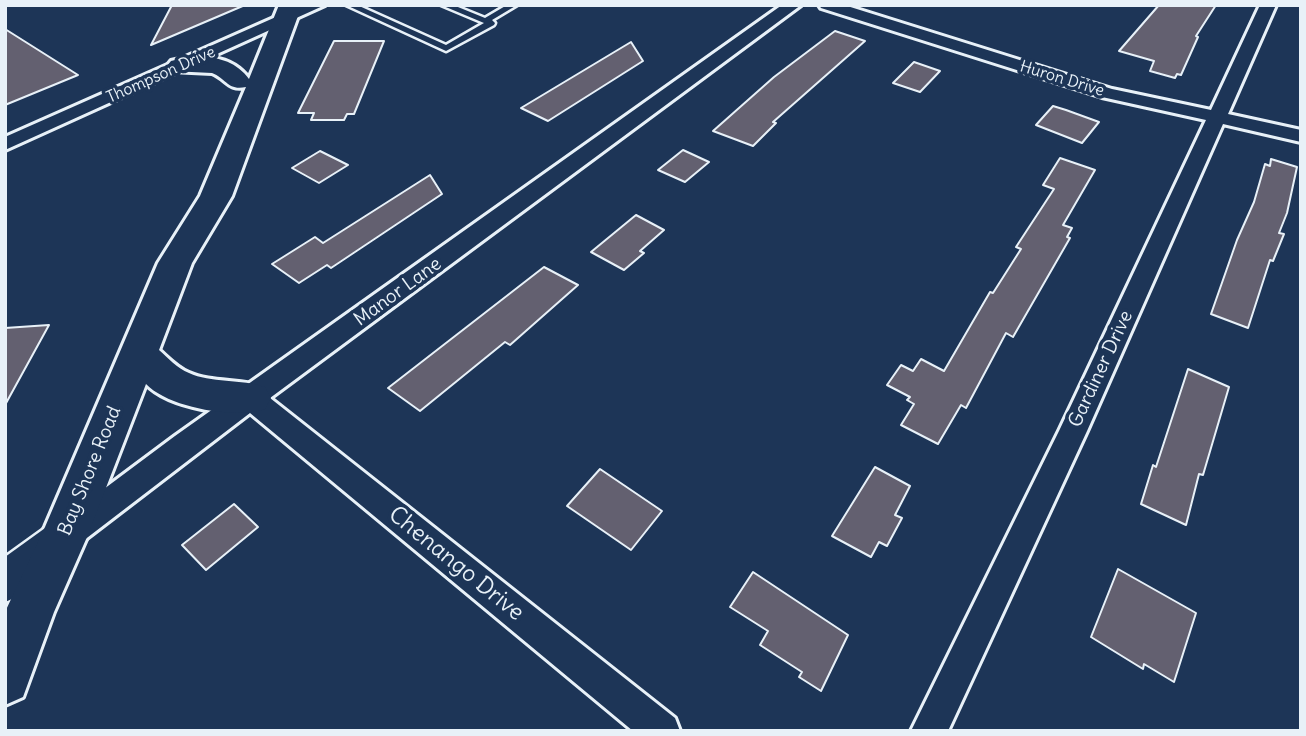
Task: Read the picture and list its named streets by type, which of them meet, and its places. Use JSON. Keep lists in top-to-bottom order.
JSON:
{
  "streets": {
    "main road": ["Bay Shore Road"],
    "street": [
      "Thompson Drive",
      "Huron Drive",
      "Manor Lane",
      "Gardiner Drive",
      "Chenango Drive"
    ]
  },
  "crossings": [
    ["Thompson Drive", "Bay Shore Road"],
    ["Huron Drive", "Gardiner Drive"],
    ["Manor Lane", "Bay Shore Road"],
    ["Manor Lane", "Chenango Drive"]
  ]
}
